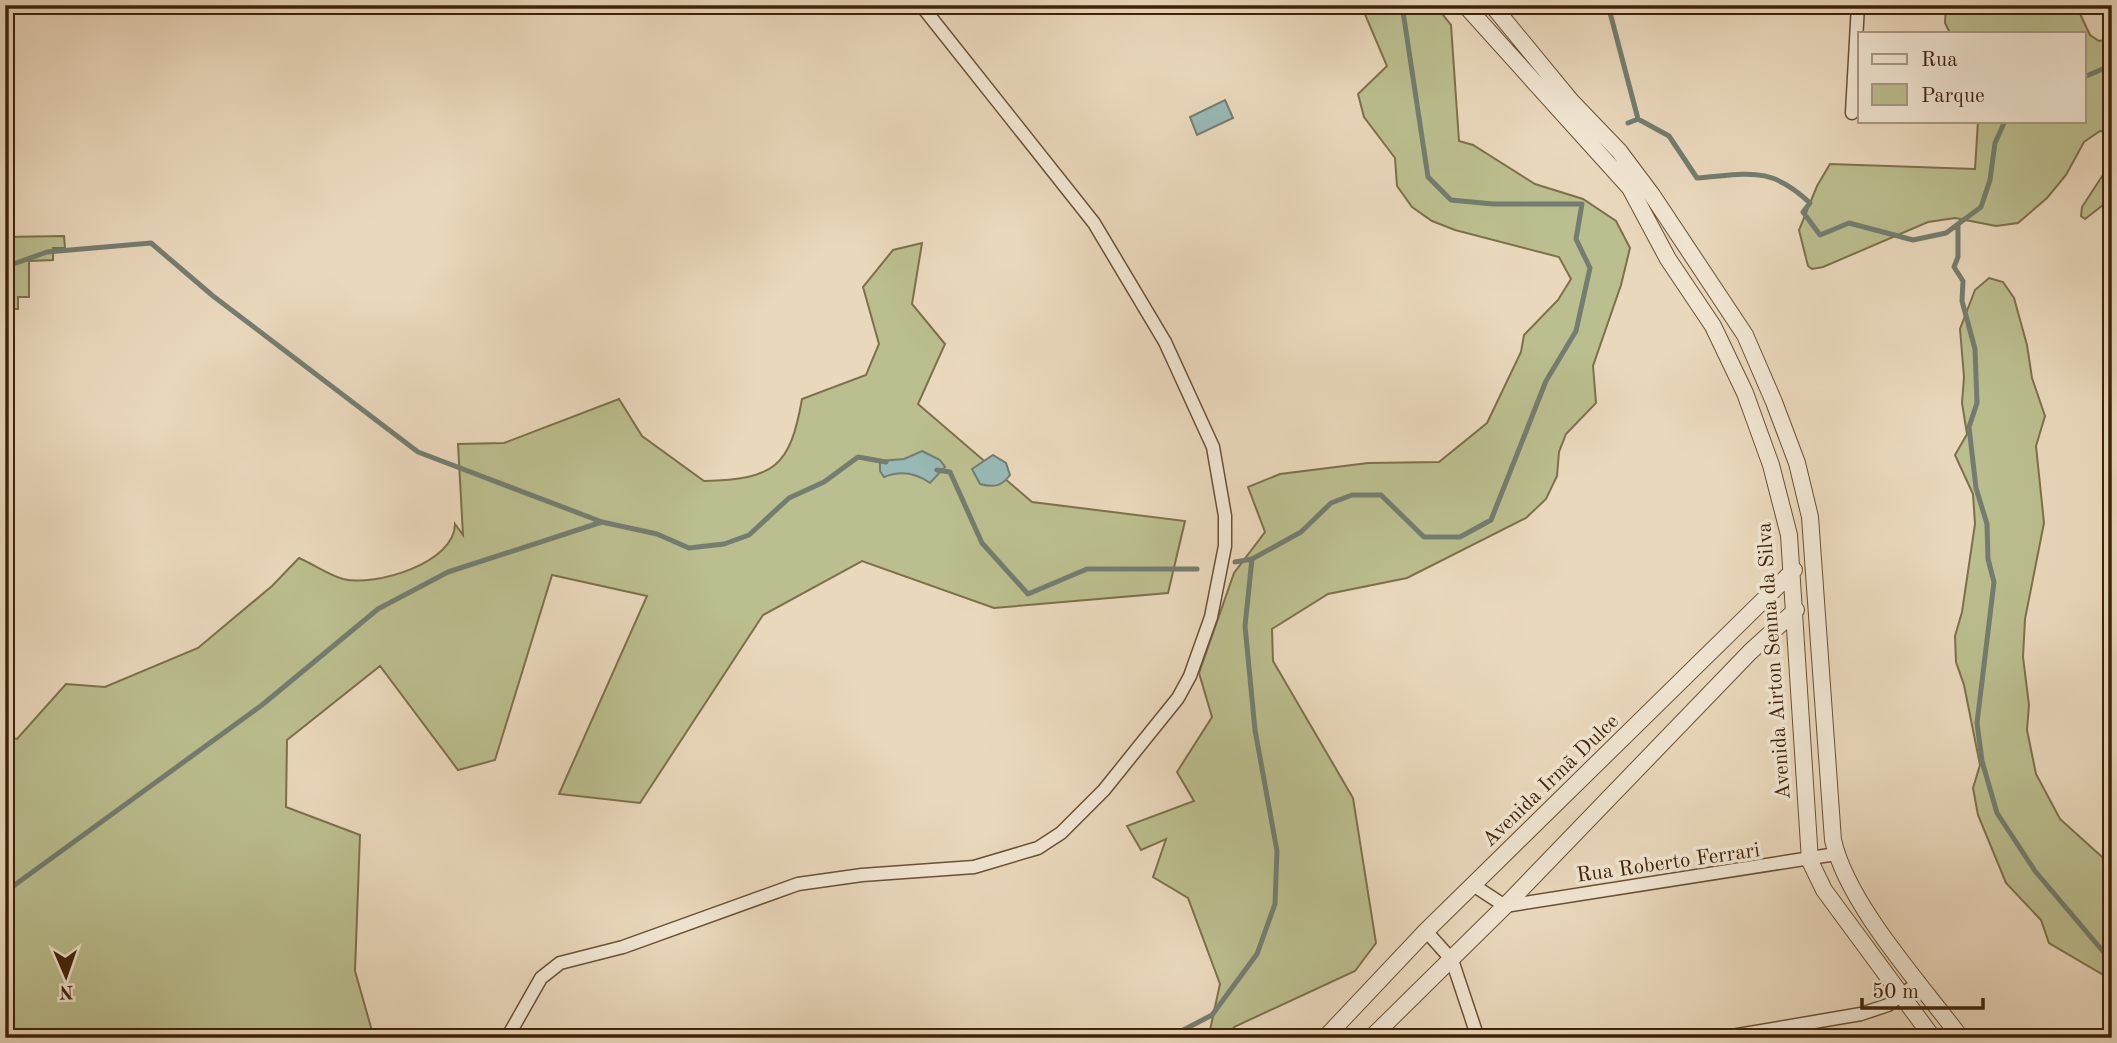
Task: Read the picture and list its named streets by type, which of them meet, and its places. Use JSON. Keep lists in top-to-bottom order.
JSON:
{
  "streets": {
    "street": ["Avenida Airton Senna da Silva", "Avenida Irmã Dulce", "Rua Roberto Ferrari"]
  },
  "crossings": [
    ["Avenida Airton Senna da Silva", "Avenida Irmã Dulce"],
    ["Avenida Airton Senna da Silva", "Rua Roberto Ferrari"]
  ],
  "legend": ["Rua", "Parque"],
  "scale_bar": "50 m",
  "north": "bottom"
}
